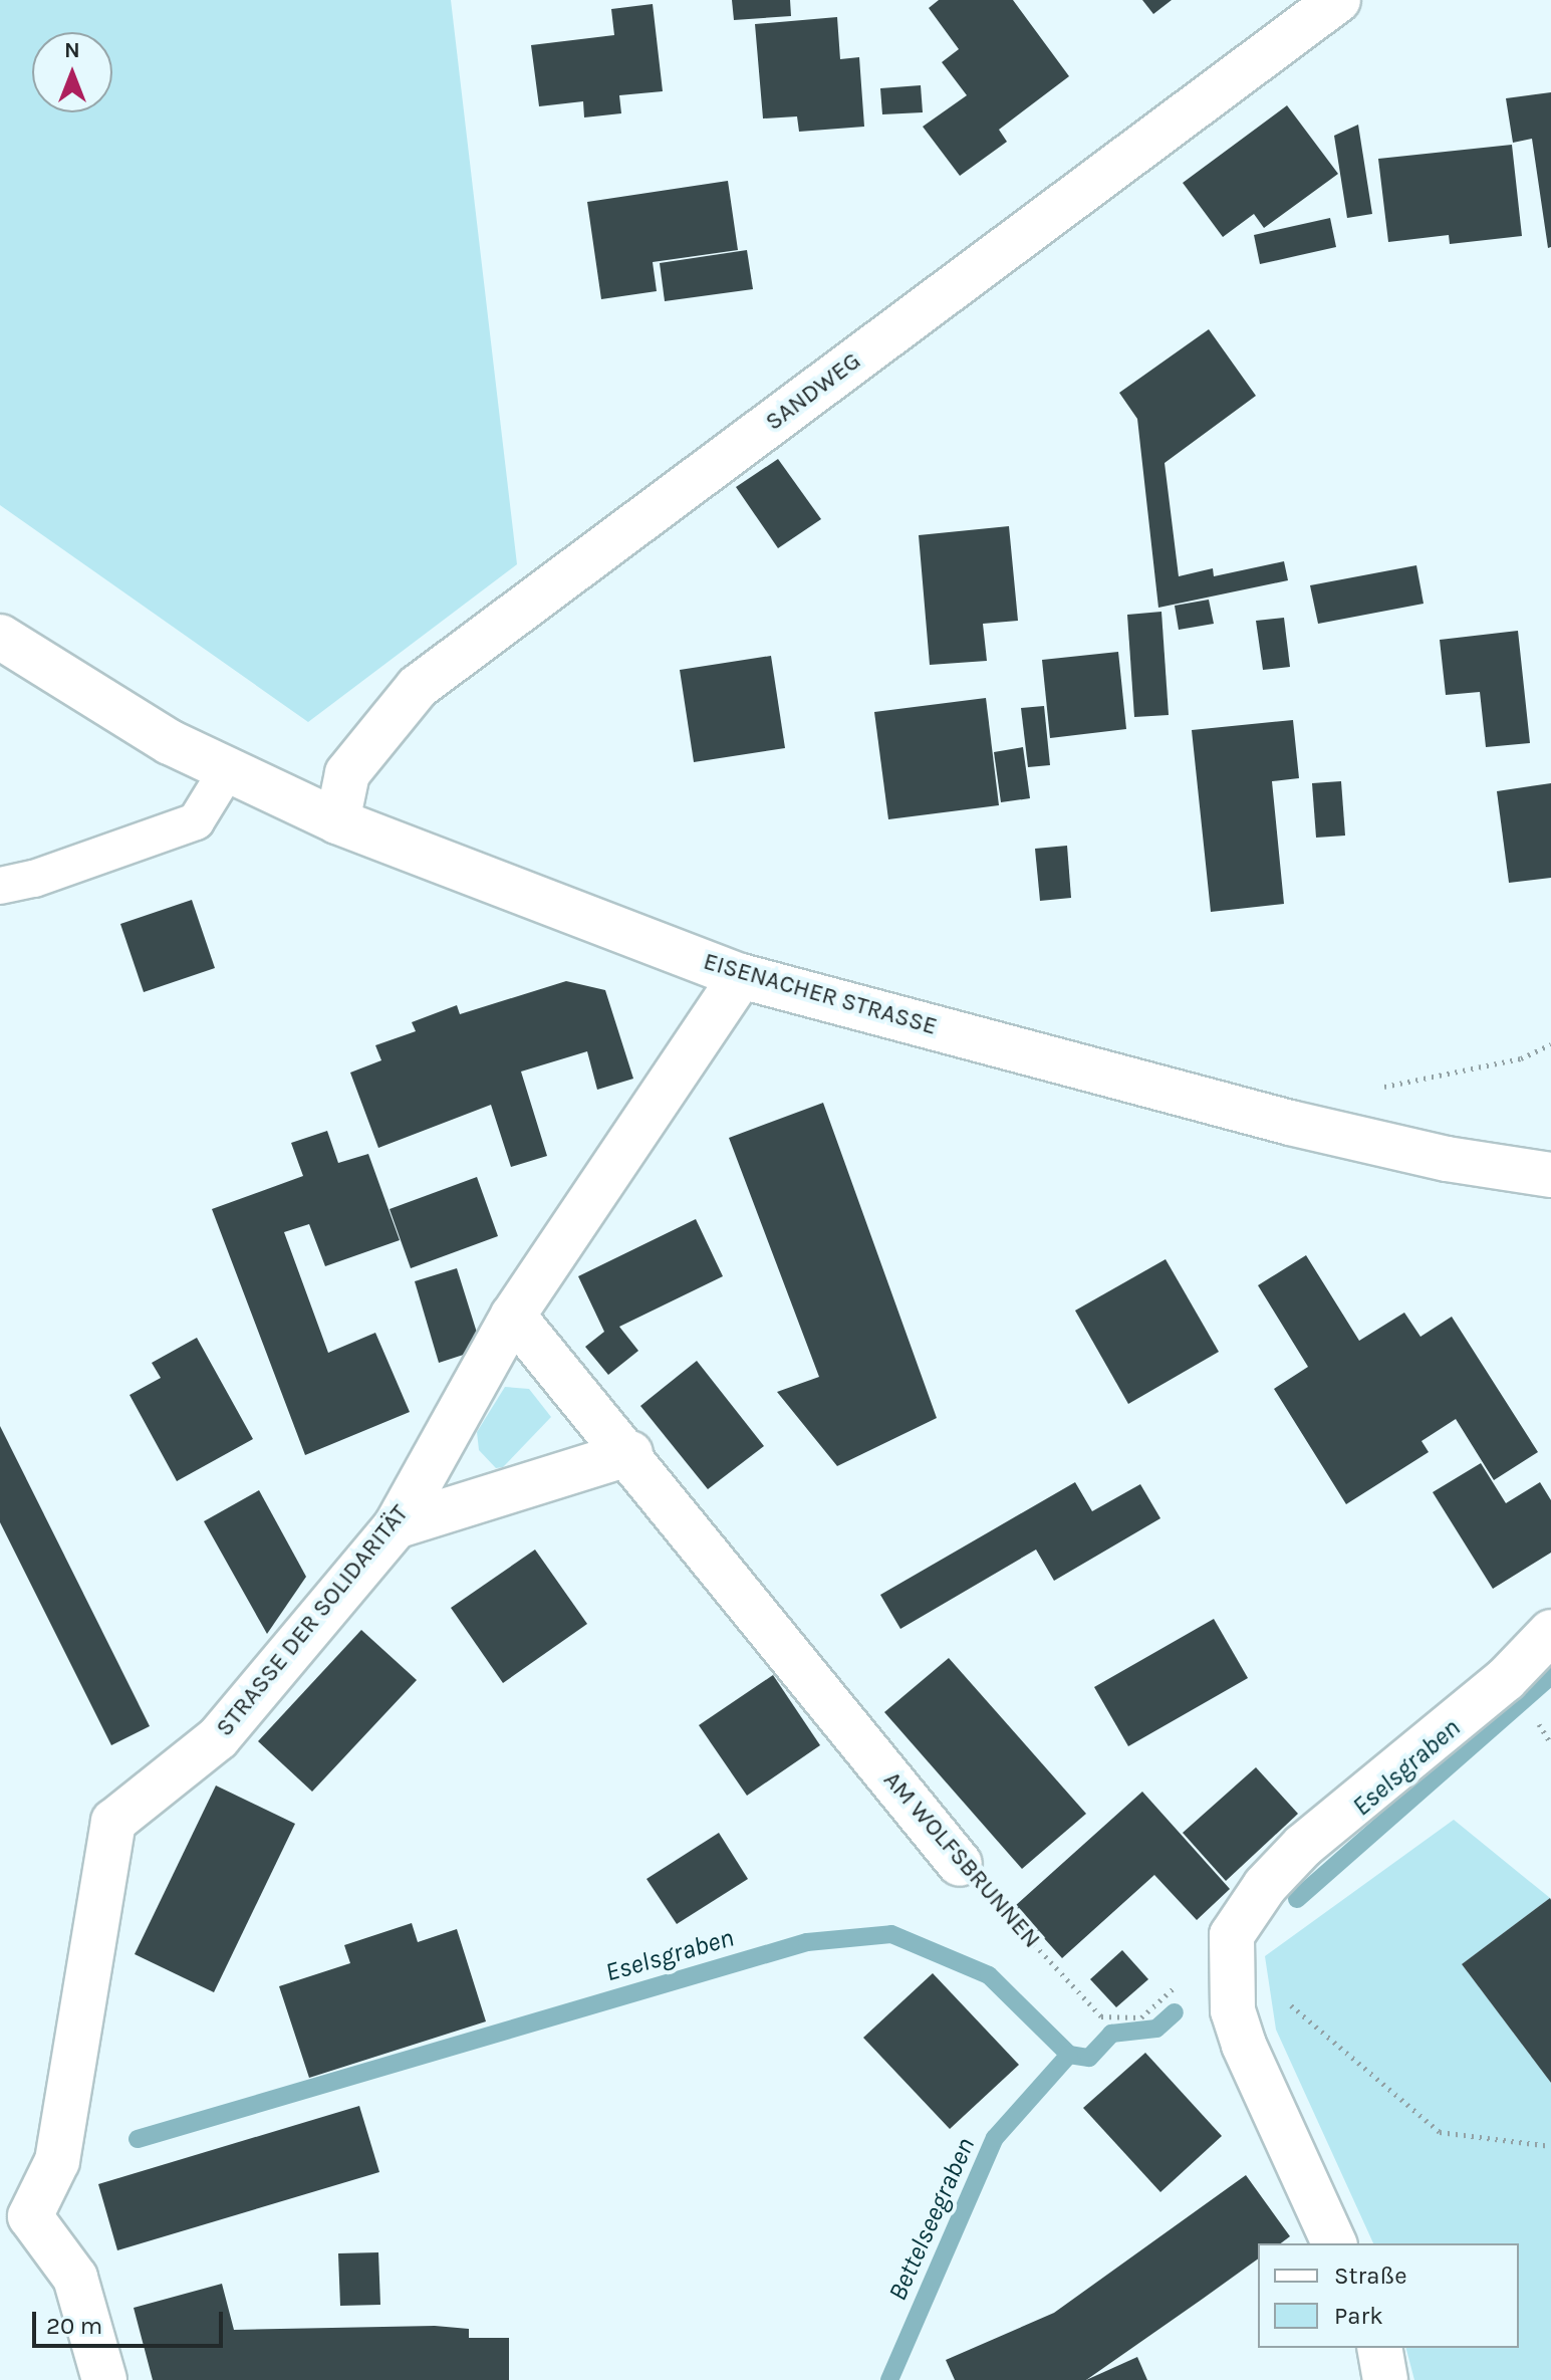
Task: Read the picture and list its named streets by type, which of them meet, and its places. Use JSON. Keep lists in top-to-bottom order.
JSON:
{
  "streets": {
    "street": [
      "SANDWEG",
      "EISENACHER STRASSE",
      "STRASSE DER SOLIDARITÄT",
      "AM WOLFSBRUNNEN"
    ]
  },
  "crossings": [
    ["SANDWEG", "EISENACHER STRASSE"],
    ["EISENACHER STRASSE", "STRASSE DER SOLIDARITÄT"],
    ["STRASSE DER SOLIDARITÄT", "AM WOLFSBRUNNEN"]
  ],
  "water": ["Eselsgraben", "Bettelseegraben"],
  "legend": ["Straße", "Park"],
  "scale_bar": "20 m",
  "north": "top"
}
